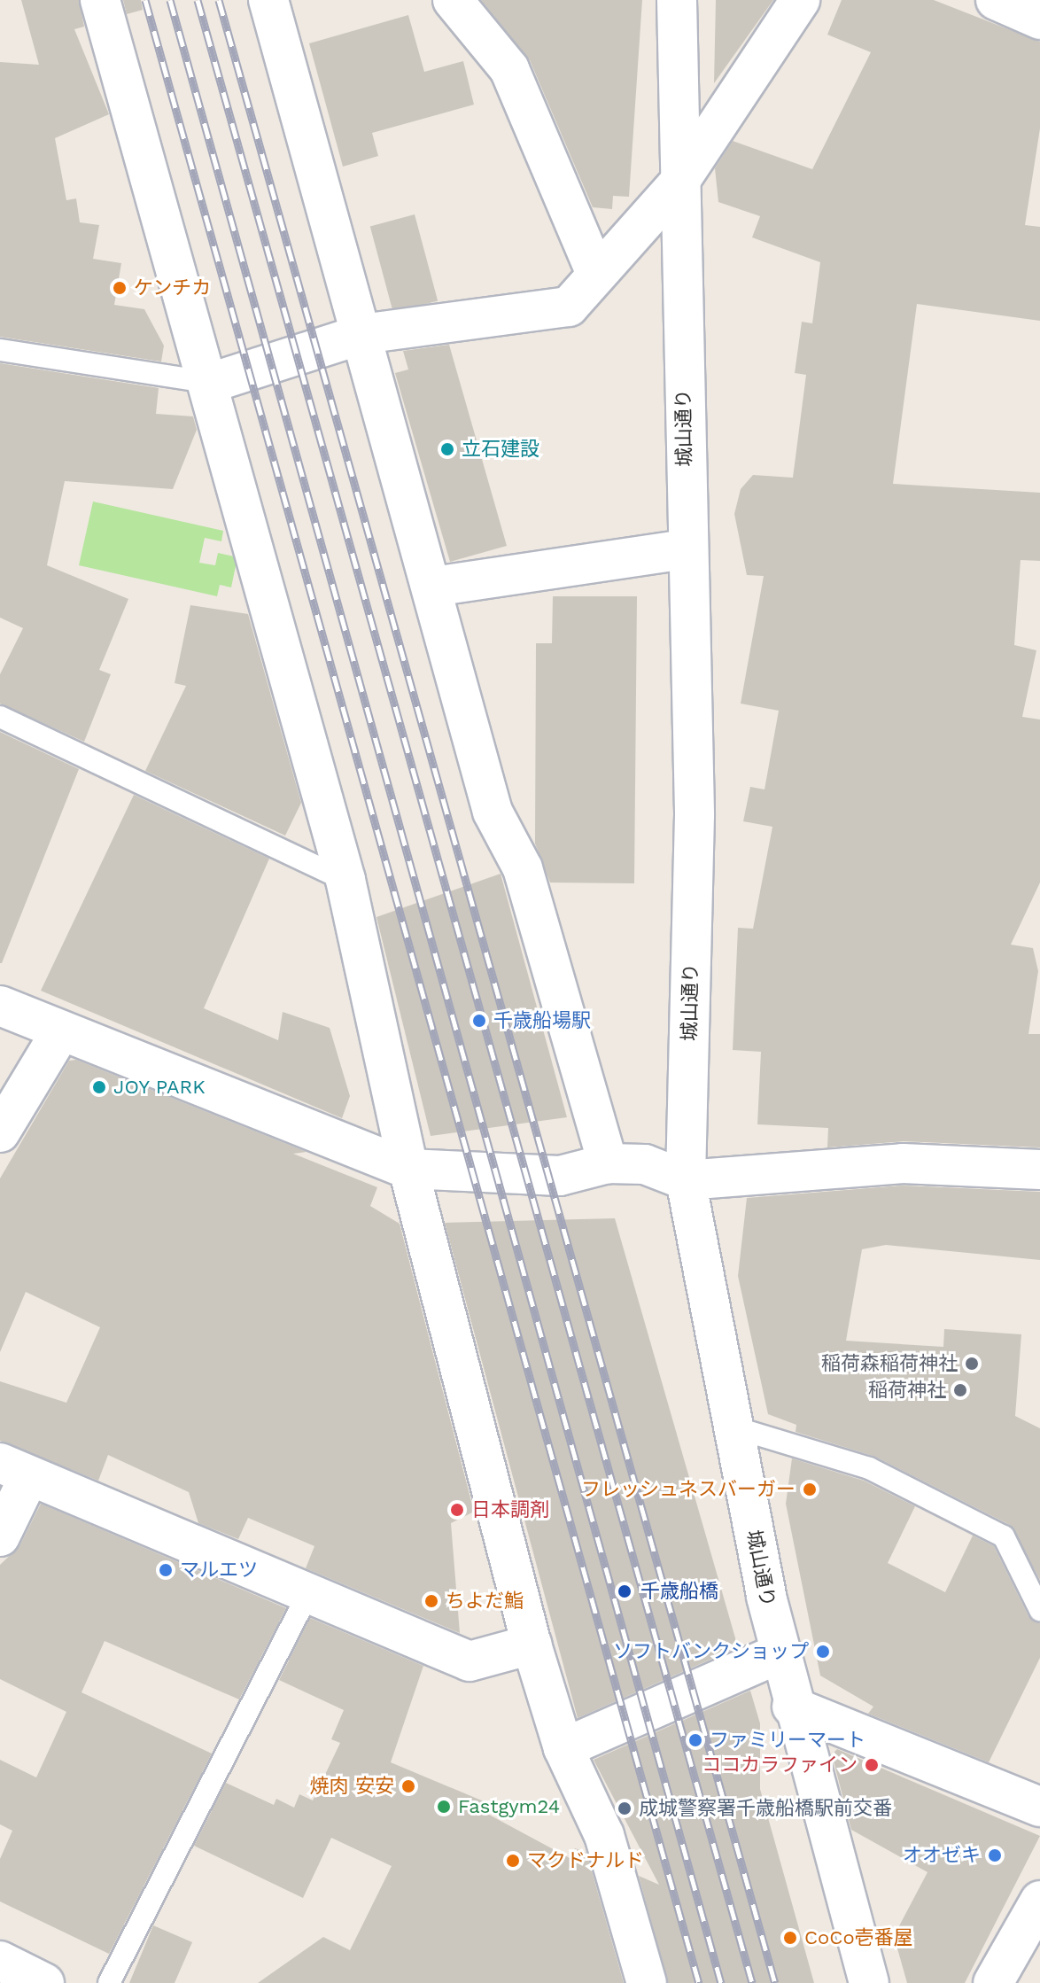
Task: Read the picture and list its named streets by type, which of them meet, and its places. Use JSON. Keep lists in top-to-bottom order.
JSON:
{
  "streets": {
    "street": ["城山通り"]
  },
  "places": [
    "ケンチカ",
    "立石建設",
    "千歳船場駅",
    "JOY PARK",
    "稲荷森稲荷神社",
    "稲荷神社",
    "フレッシュネスバーガー",
    "日本調剤",
    "マルエツ",
    "千歳船橋",
    "ちよだ鮨",
    "ソフトバンクショップ",
    "ファミリーマート",
    "ココカラファイン",
    "焼肉 安安",
    "Fastgym24",
    "成城警察署千歳船橋駅前交番",
    "オオゼキ",
    "マクドナルド",
    "CoCo壱番屋"
  ]
}
